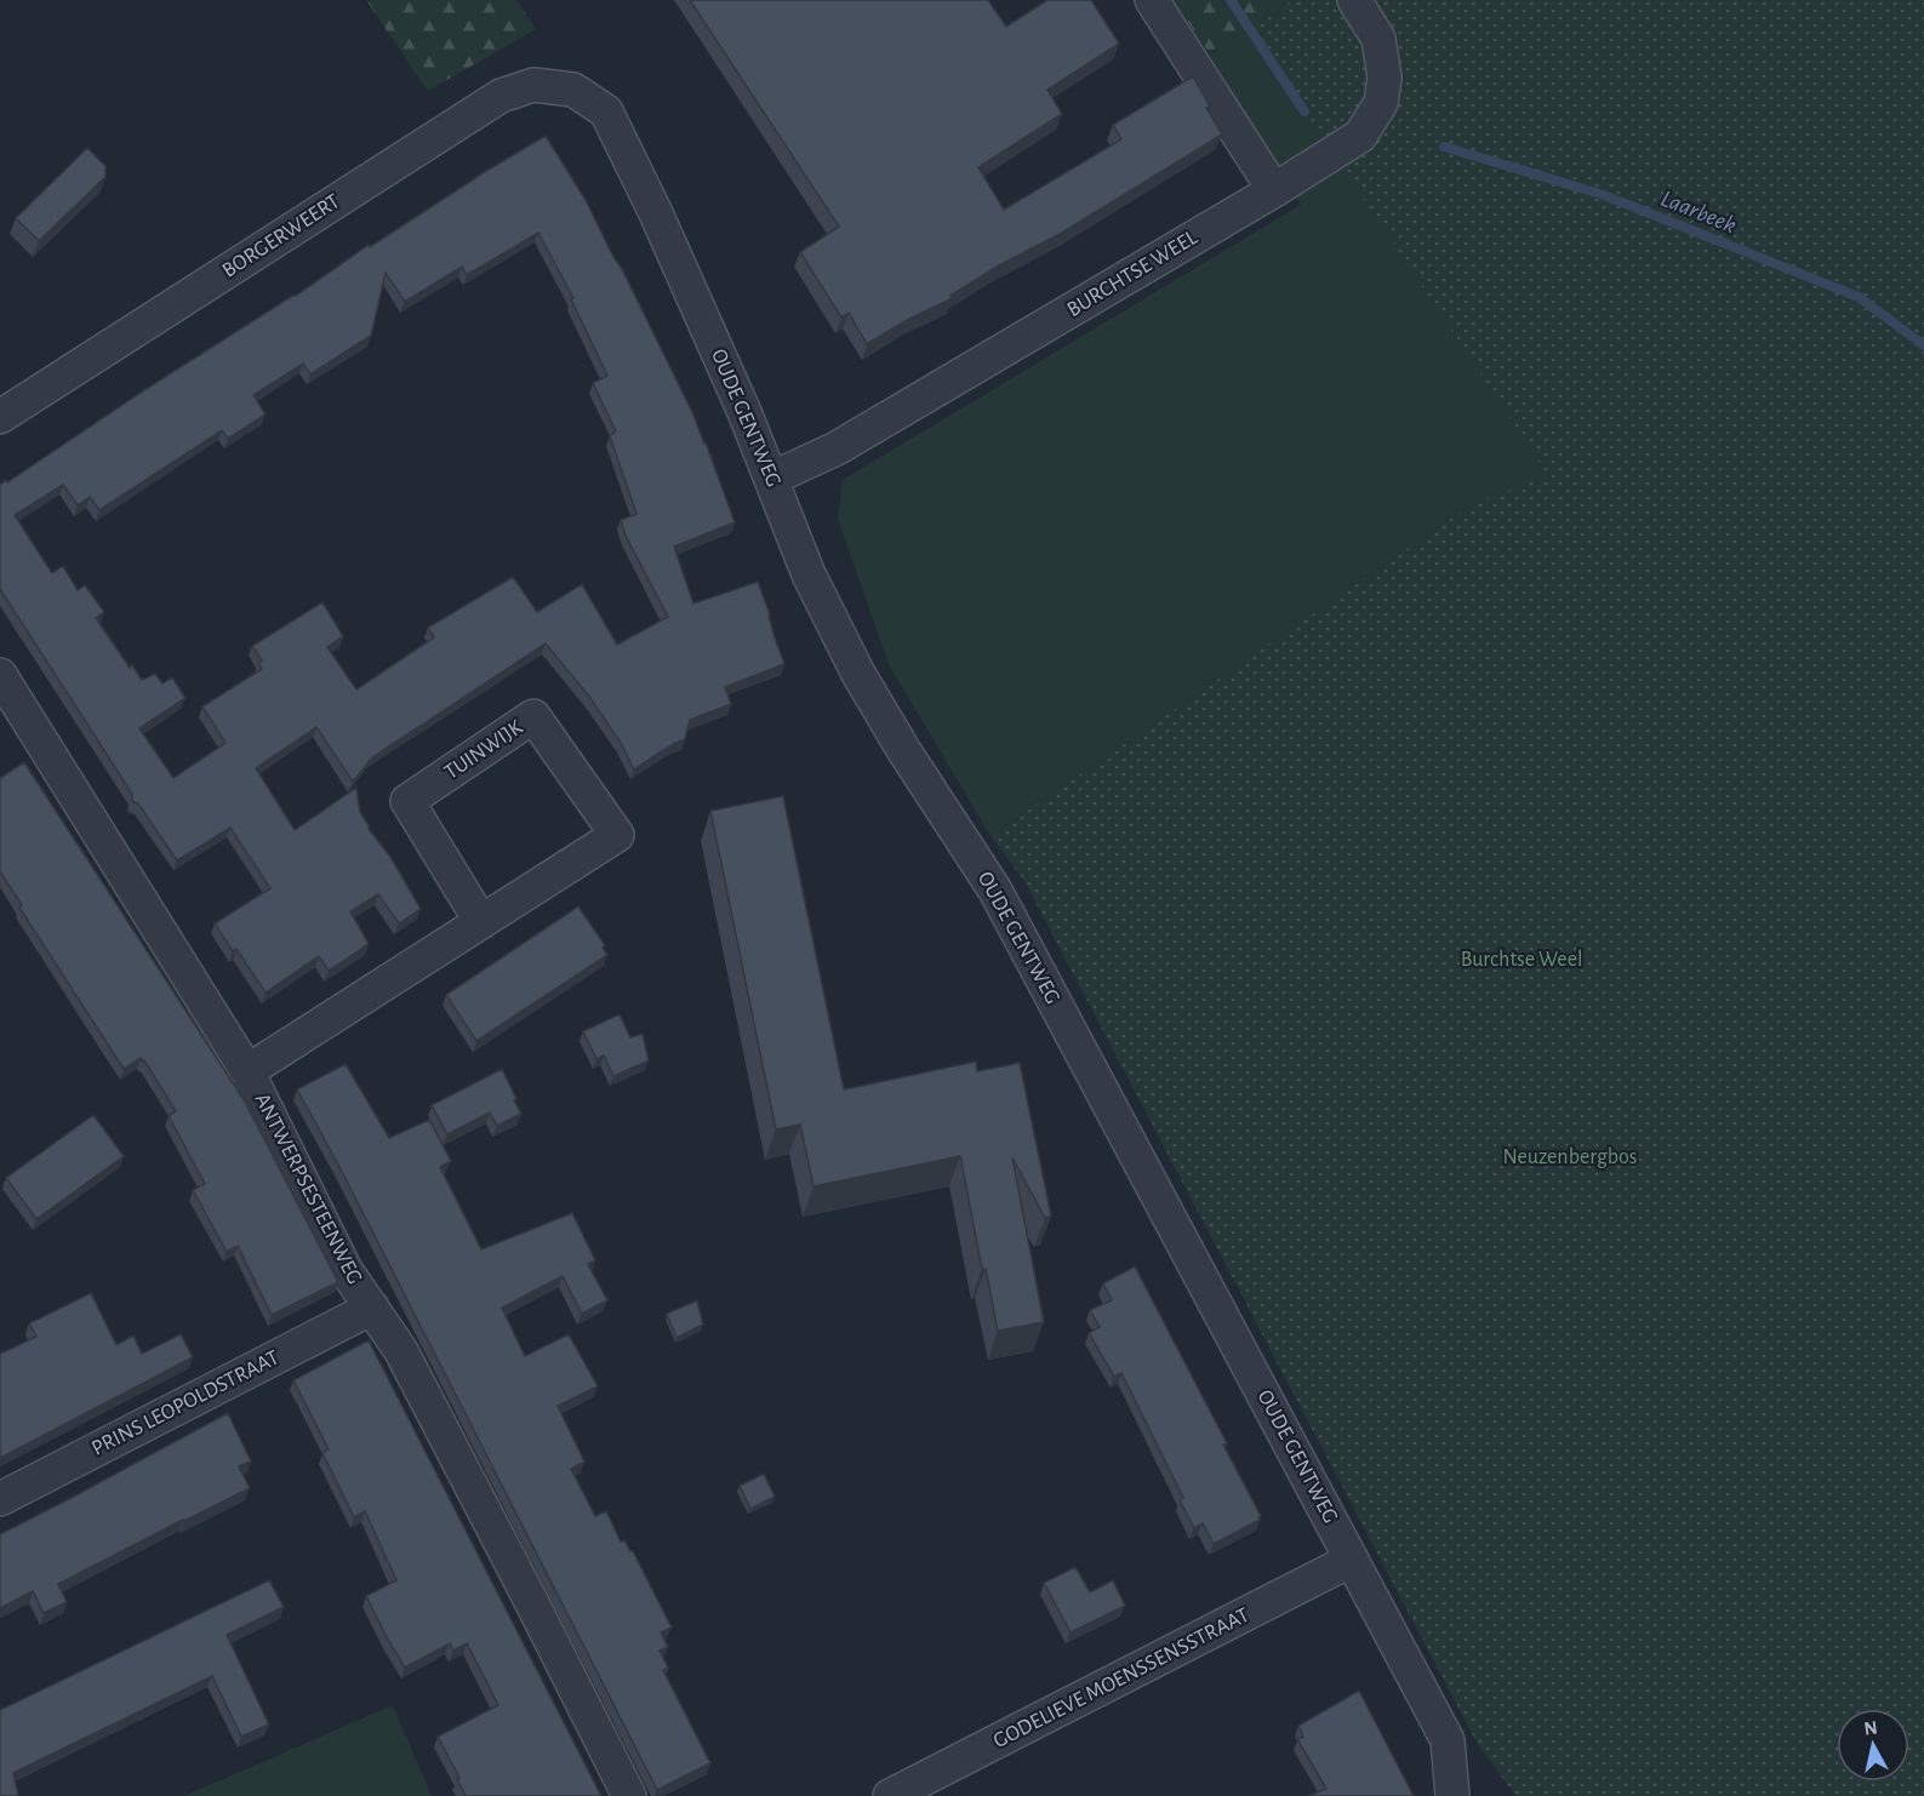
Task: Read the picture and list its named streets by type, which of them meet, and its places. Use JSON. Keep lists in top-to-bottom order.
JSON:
{
  "streets": {
    "street": [
      "BORGERWEERT",
      "BURCHTSE WEEL",
      "OUDE GENTWEG",
      "TUINWIJK",
      "ANTWERPSESTEENWEG",
      "PRINS LEOPOLDSTRAAT",
      "GODELIEVE MOENSSENSSTRAAT"
    ]
  },
  "crossings": [
    ["BORGERWEERT", "OUDE GENTWEG"],
    ["BURCHTSE WEEL", "OUDE GENTWEG"],
    ["OUDE GENTWEG", "GODELIEVE MOENSSENSSTRAAT"],
    ["TUINWIJK", "ANTWERPSESTEENWEG"],
    ["ANTWERPSESTEENWEG", "PRINS LEOPOLDSTRAAT"]
  ],
  "water": ["Laarbeek"],
  "parks": ["Burchtse Weel", "Neuzenbergbos"],
  "north": "top"
}
